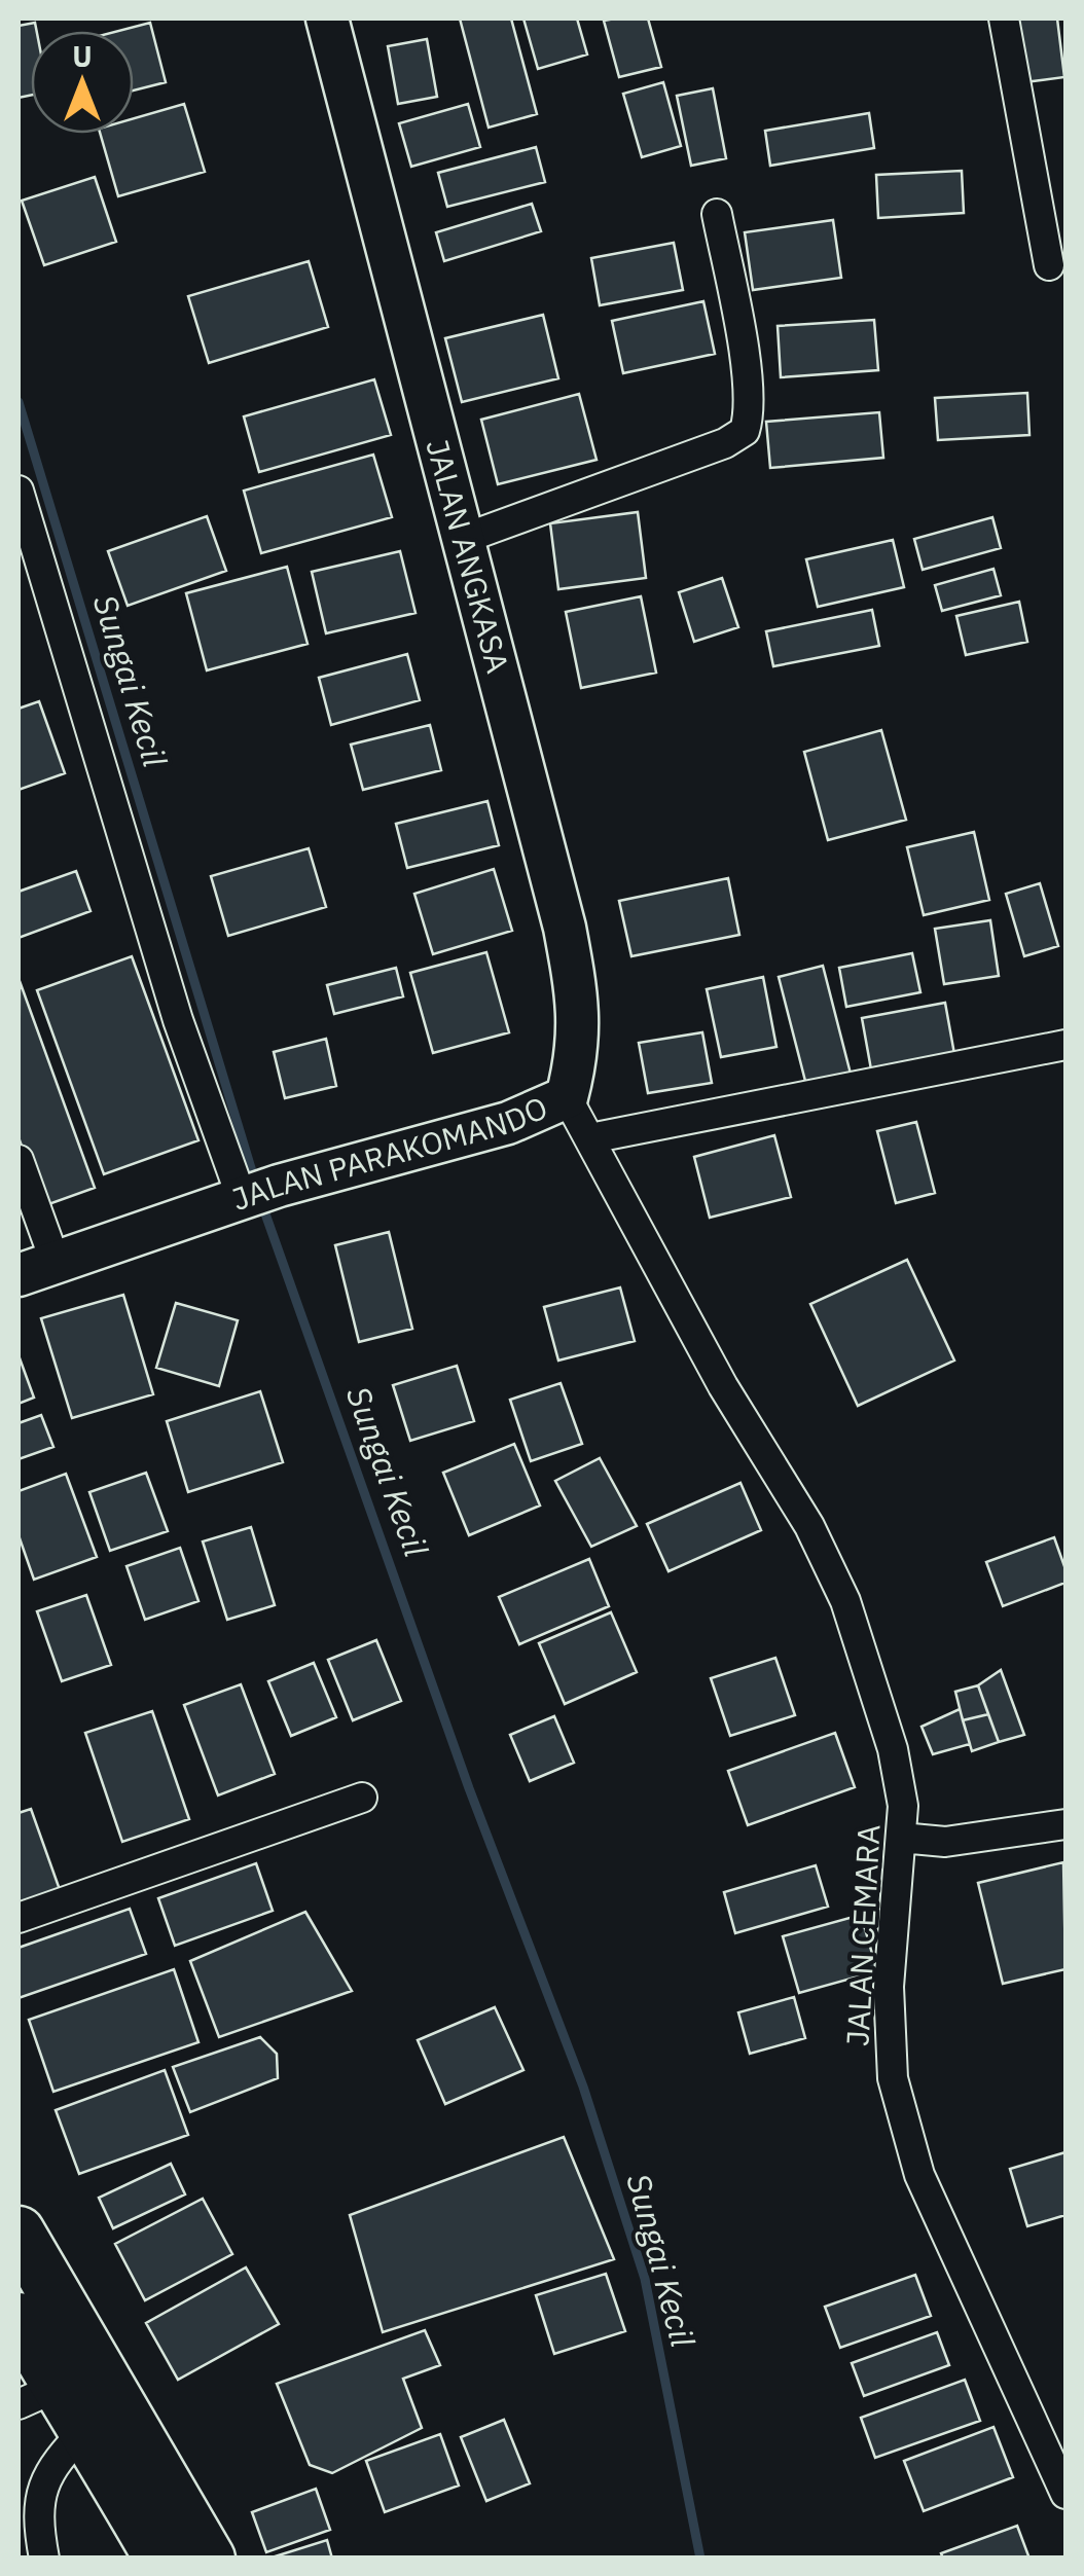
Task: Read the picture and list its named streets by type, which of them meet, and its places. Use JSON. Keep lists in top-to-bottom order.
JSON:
{
  "streets": {
    "street": ["JALAN ANGKASA", "JALAN PARAKOMANDO", "JALAN CEMARA"]
  },
  "crossings": [
    ["JALAN ANGKASA", "JALAN PARAKOMANDO"],
    ["JALAN PARAKOMANDO", "JALAN CEMARA"]
  ],
  "water": ["Sungai Kecil"],
  "north": "top"
}
